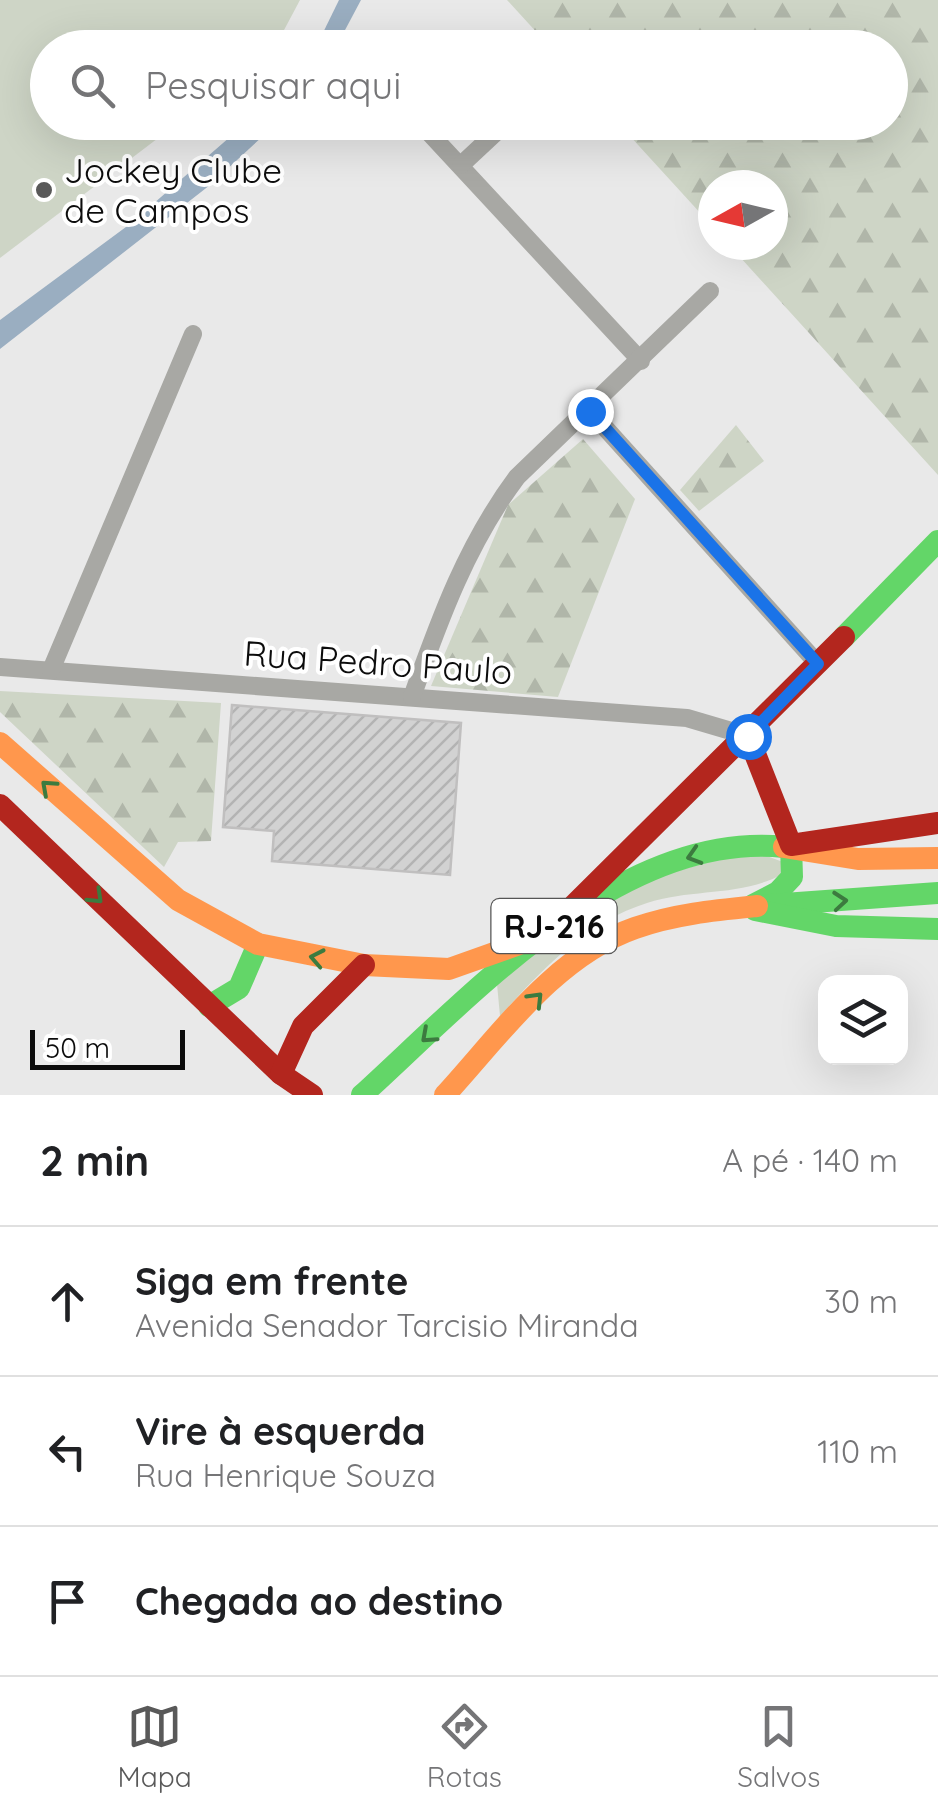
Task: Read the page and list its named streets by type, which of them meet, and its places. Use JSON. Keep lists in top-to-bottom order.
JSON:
{
  "streets": {
    "main road": ["RJ-216"],
    "street": ["Rua Pedro Paulo"]
  },
  "places": ["Jockey Clube de Campos"],
  "scale_bar": "50 m",
  "north": "left",
  "page": {
    "search": "Pesquisar aqui",
    "scale": "50 m",
    "heading": ["2 min", "A pé · 140 m"],
    "list": [
      ["Siga em frente", "Avenida Senador Tarcisio Miranda", "30 m"],
      ["Vire à esquerda", "Rua Henrique Souza", "110 m"],
      "Chegada ao destino"
    ],
    "nav": ["Mapa", "Rotas", "Salvos"]
  }
}
